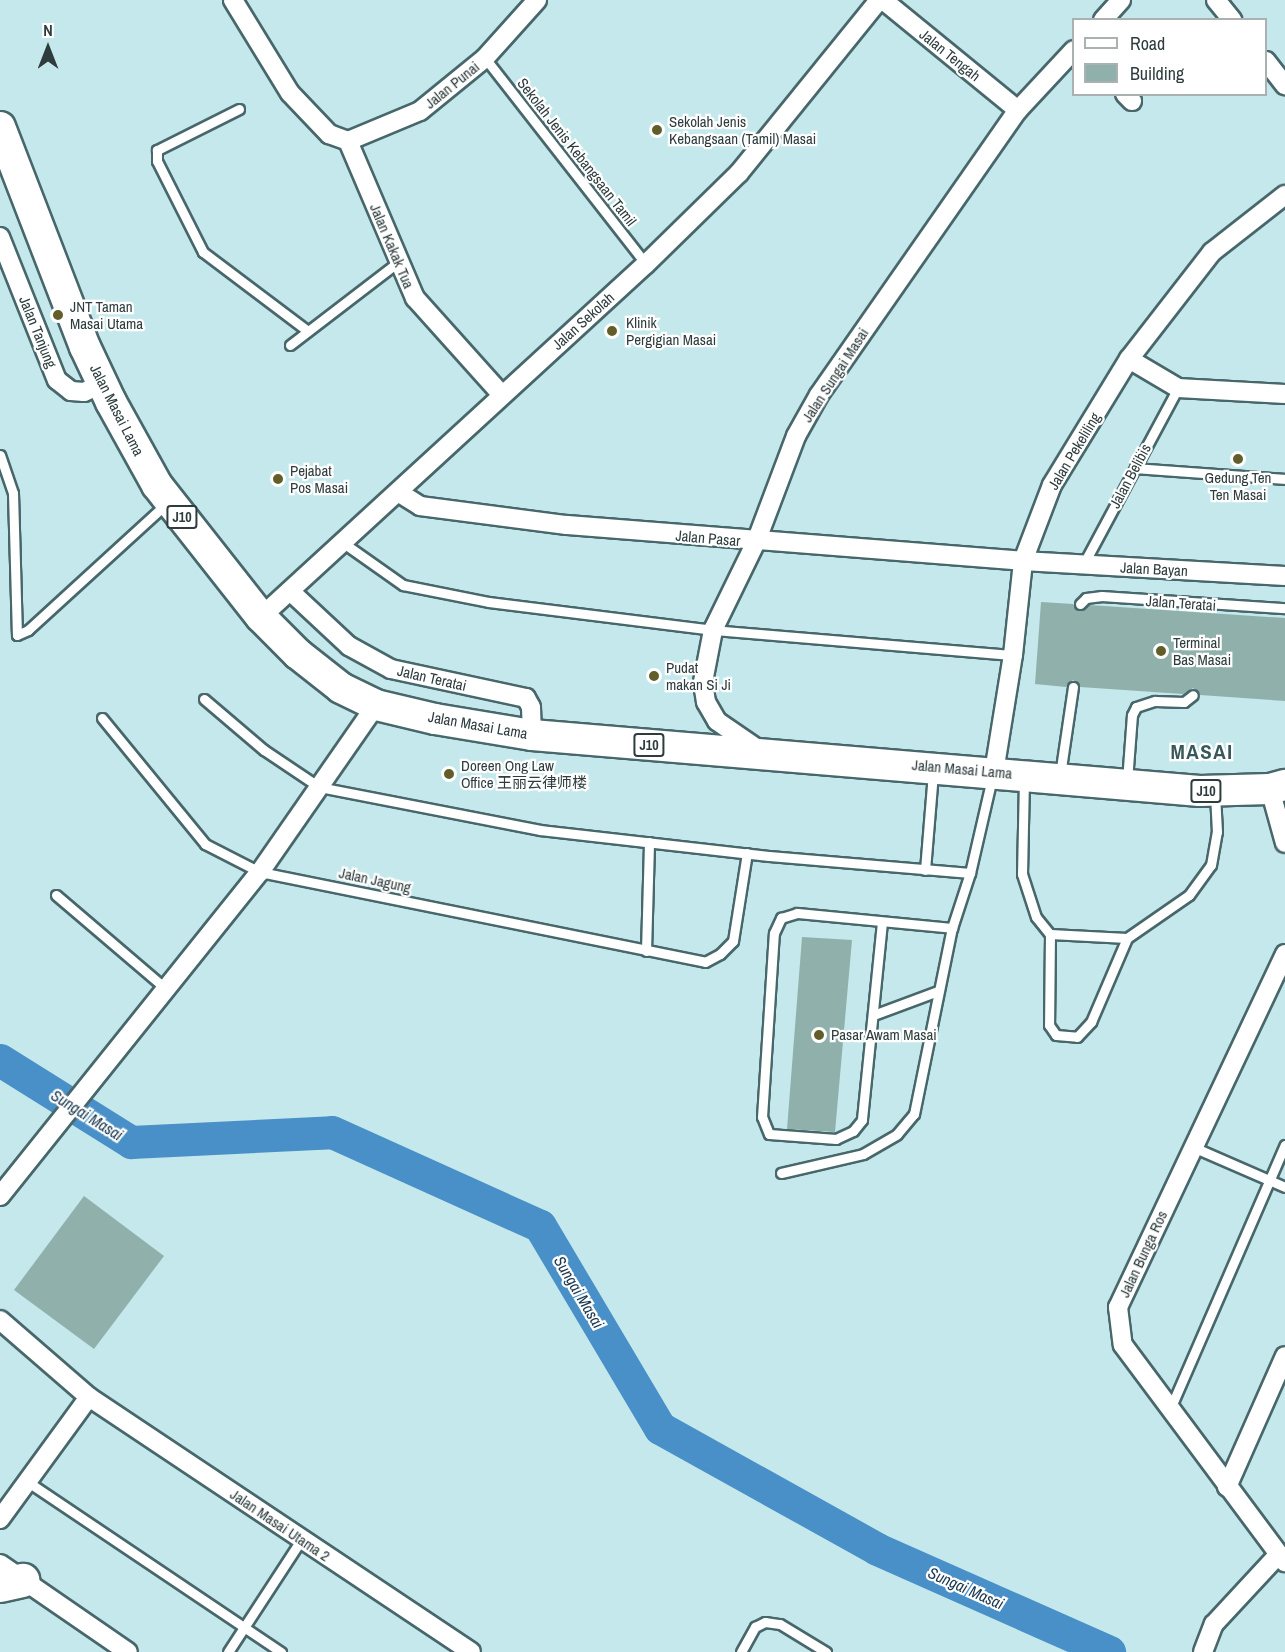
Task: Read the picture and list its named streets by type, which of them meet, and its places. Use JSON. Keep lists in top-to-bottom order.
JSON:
{
  "streets": {
    "main road": ["Jalan Masai Lama", "J10"],
    "street": [
      "Jalan Tengah",
      "Jalan Punai",
      "Jalan Kakak Tua",
      "Jalan Sekolah",
      "Jalan Tanjung",
      "Jalan Sungai Masai",
      "Jalan Pekeliling",
      "Jalan Pasar",
      "Jalan Bayan",
      "Jalan Teratai",
      "Jalan Bunga Ros",
      "Jalan Masai Utama 2"
    ],
    "lane": ["Sekolah Jenis Kebangsaan Tamil", "Jalan Belibis", "Jalan Jagung"]
  },
  "crossings": [
    ["Jalan Tengah", "Jalan Sekolah"],
    ["Jalan Tengah", "Jalan Sungai Masai"],
    ["Jalan Punai", "Sekolah Jenis Kebangsaan Tamil"],
    ["Jalan Punai", "Jalan Kakak Tua"],
    ["Sekolah Jenis Kebangsaan Tamil", "Jalan Sekolah"],
    ["Jalan Kakak Tua", "Jalan Sekolah"],
    ["Jalan Sekolah", "Jalan Masai Lama"],
    ["Jalan Sekolah", "Jalan Pasar"],
    ["Jalan Sekolah", "Jalan Teratai"],
    ["Jalan Tanjung", "Jalan Masai Lama"],
    ["Jalan Sungai Masai", "Jalan Masai Lama"],
    ["Jalan Sungai Masai", "Jalan Pasar"],
    ["Jalan Masai Lama", "Jalan Pekeliling"],
    ["Jalan Masai Lama", "Jalan Teratai"],
    ["Jalan Pekeliling", "Jalan Pasar"],
    ["Jalan Pekeliling", "Jalan Bayan"],
    ["Jalan Belibis", "Jalan Bayan"],
    ["Jalan Pasar", "Jalan Bayan"]
  ],
  "districts": ["MASAI"],
  "water": ["Sungai Masai"],
  "places": [
    "Sekolah Jenis Kebangsaan (Tamil) Masai",
    "JNT Taman Masai Utama",
    "Klinik Pergigian Masai",
    "Gedung Ten Ten Masai",
    "Pejabat Pos Masai",
    "Terminal Bas Masai",
    "Pudat makan Si Ji",
    "Doreen Ong Law Office 王丽云律师楼",
    "Pasar Awam Masai"
  ],
  "legend": ["Road", "Building"],
  "north": "top"
}
